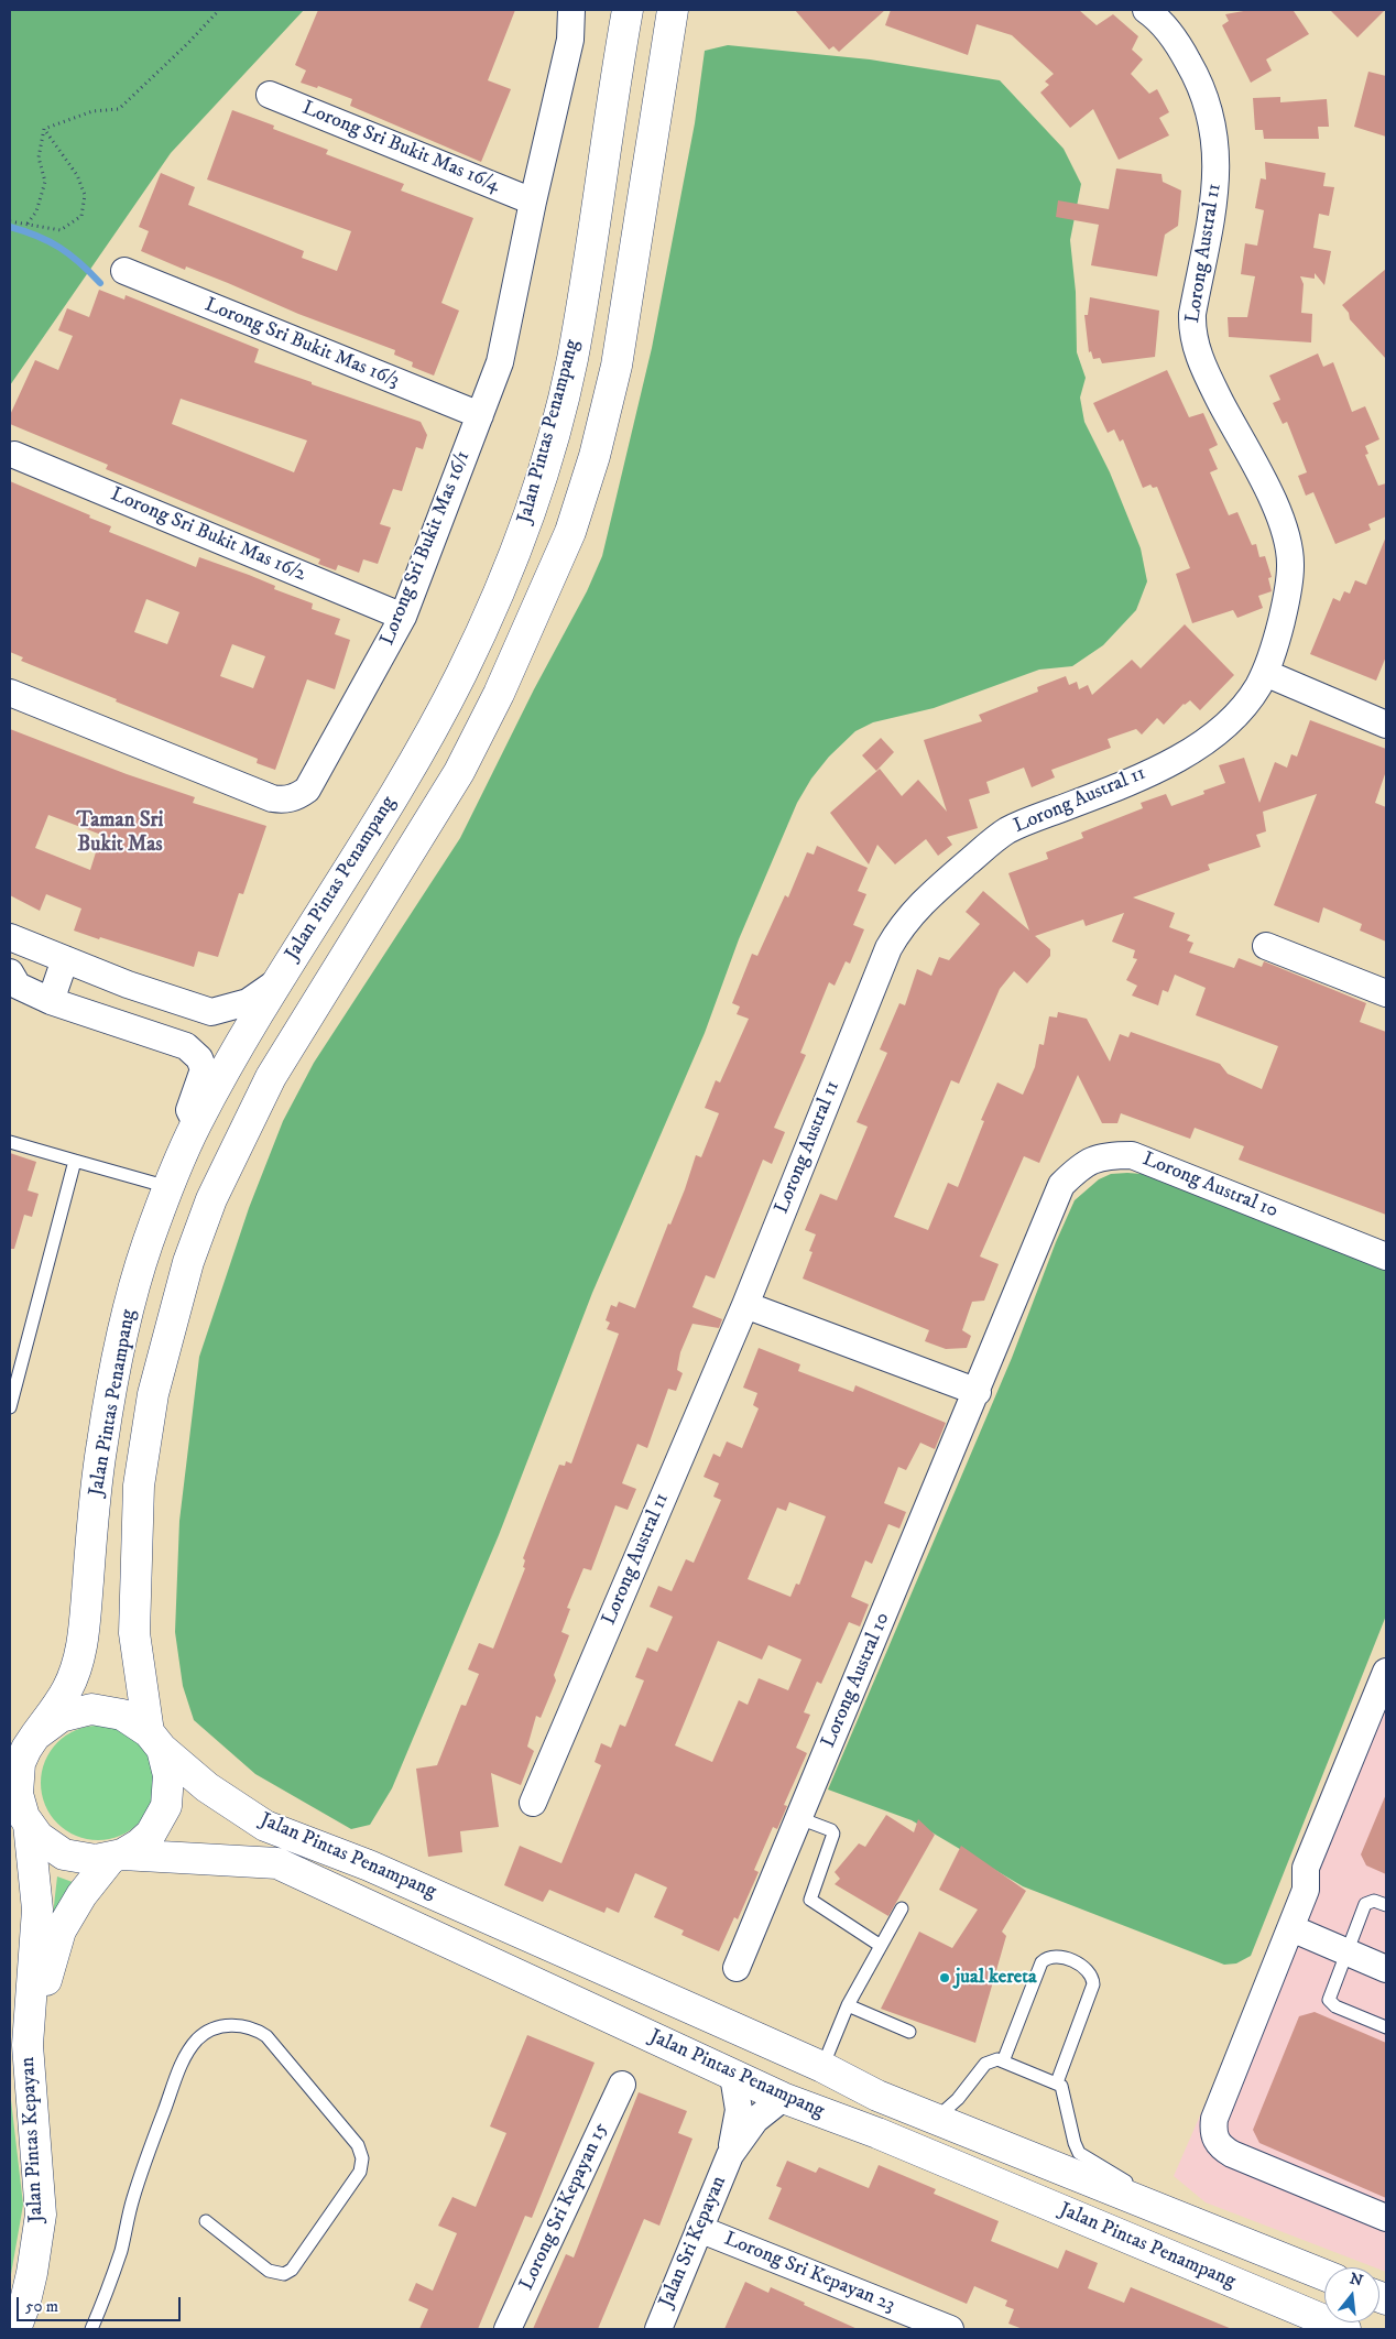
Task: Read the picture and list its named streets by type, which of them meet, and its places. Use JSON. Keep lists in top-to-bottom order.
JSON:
{
  "streets": {
    "main road": ["Jalan Pintas Penampang", "Jalan Pintas Kepayan"],
    "street": [
      "Lorong Sri Bukit Mas 16/4",
      "Lorong Austral 11",
      "Lorong Sri Bukit Mas 16/3",
      "Lorong Sri Bukit Mas 16/2",
      "Lorong Sri Bukit Mas 16/1",
      "Lorong Austral 10",
      "Lorong Sri Kepayan 15",
      "Jalan Sri Kepayan",
      "Lorong Sri Kepayan 23"
    ]
  },
  "crossings": [
    ["Lorong Sri Bukit Mas 16/4", "Lorong Sri Bukit Mas 16/1"],
    ["Lorong Sri Bukit Mas 16/3", "Lorong Sri Bukit Mas 16/1"],
    ["Jalan Pintas Penampang", "Jalan Pintas Kepayan"],
    ["Jalan Pintas Penampang", "Jalan Sri Kepayan"],
    ["Lorong Sri Bukit Mas 16/2", "Lorong Sri Bukit Mas 16/1"],
    ["Jalan Sri Kepayan", "Lorong Sri Kepayan 23"]
  ],
  "districts": ["Taman Sri Bukit Mas"],
  "places": ["jual kereta"],
  "scale_bar": "50 m",
  "north": "top"
}
